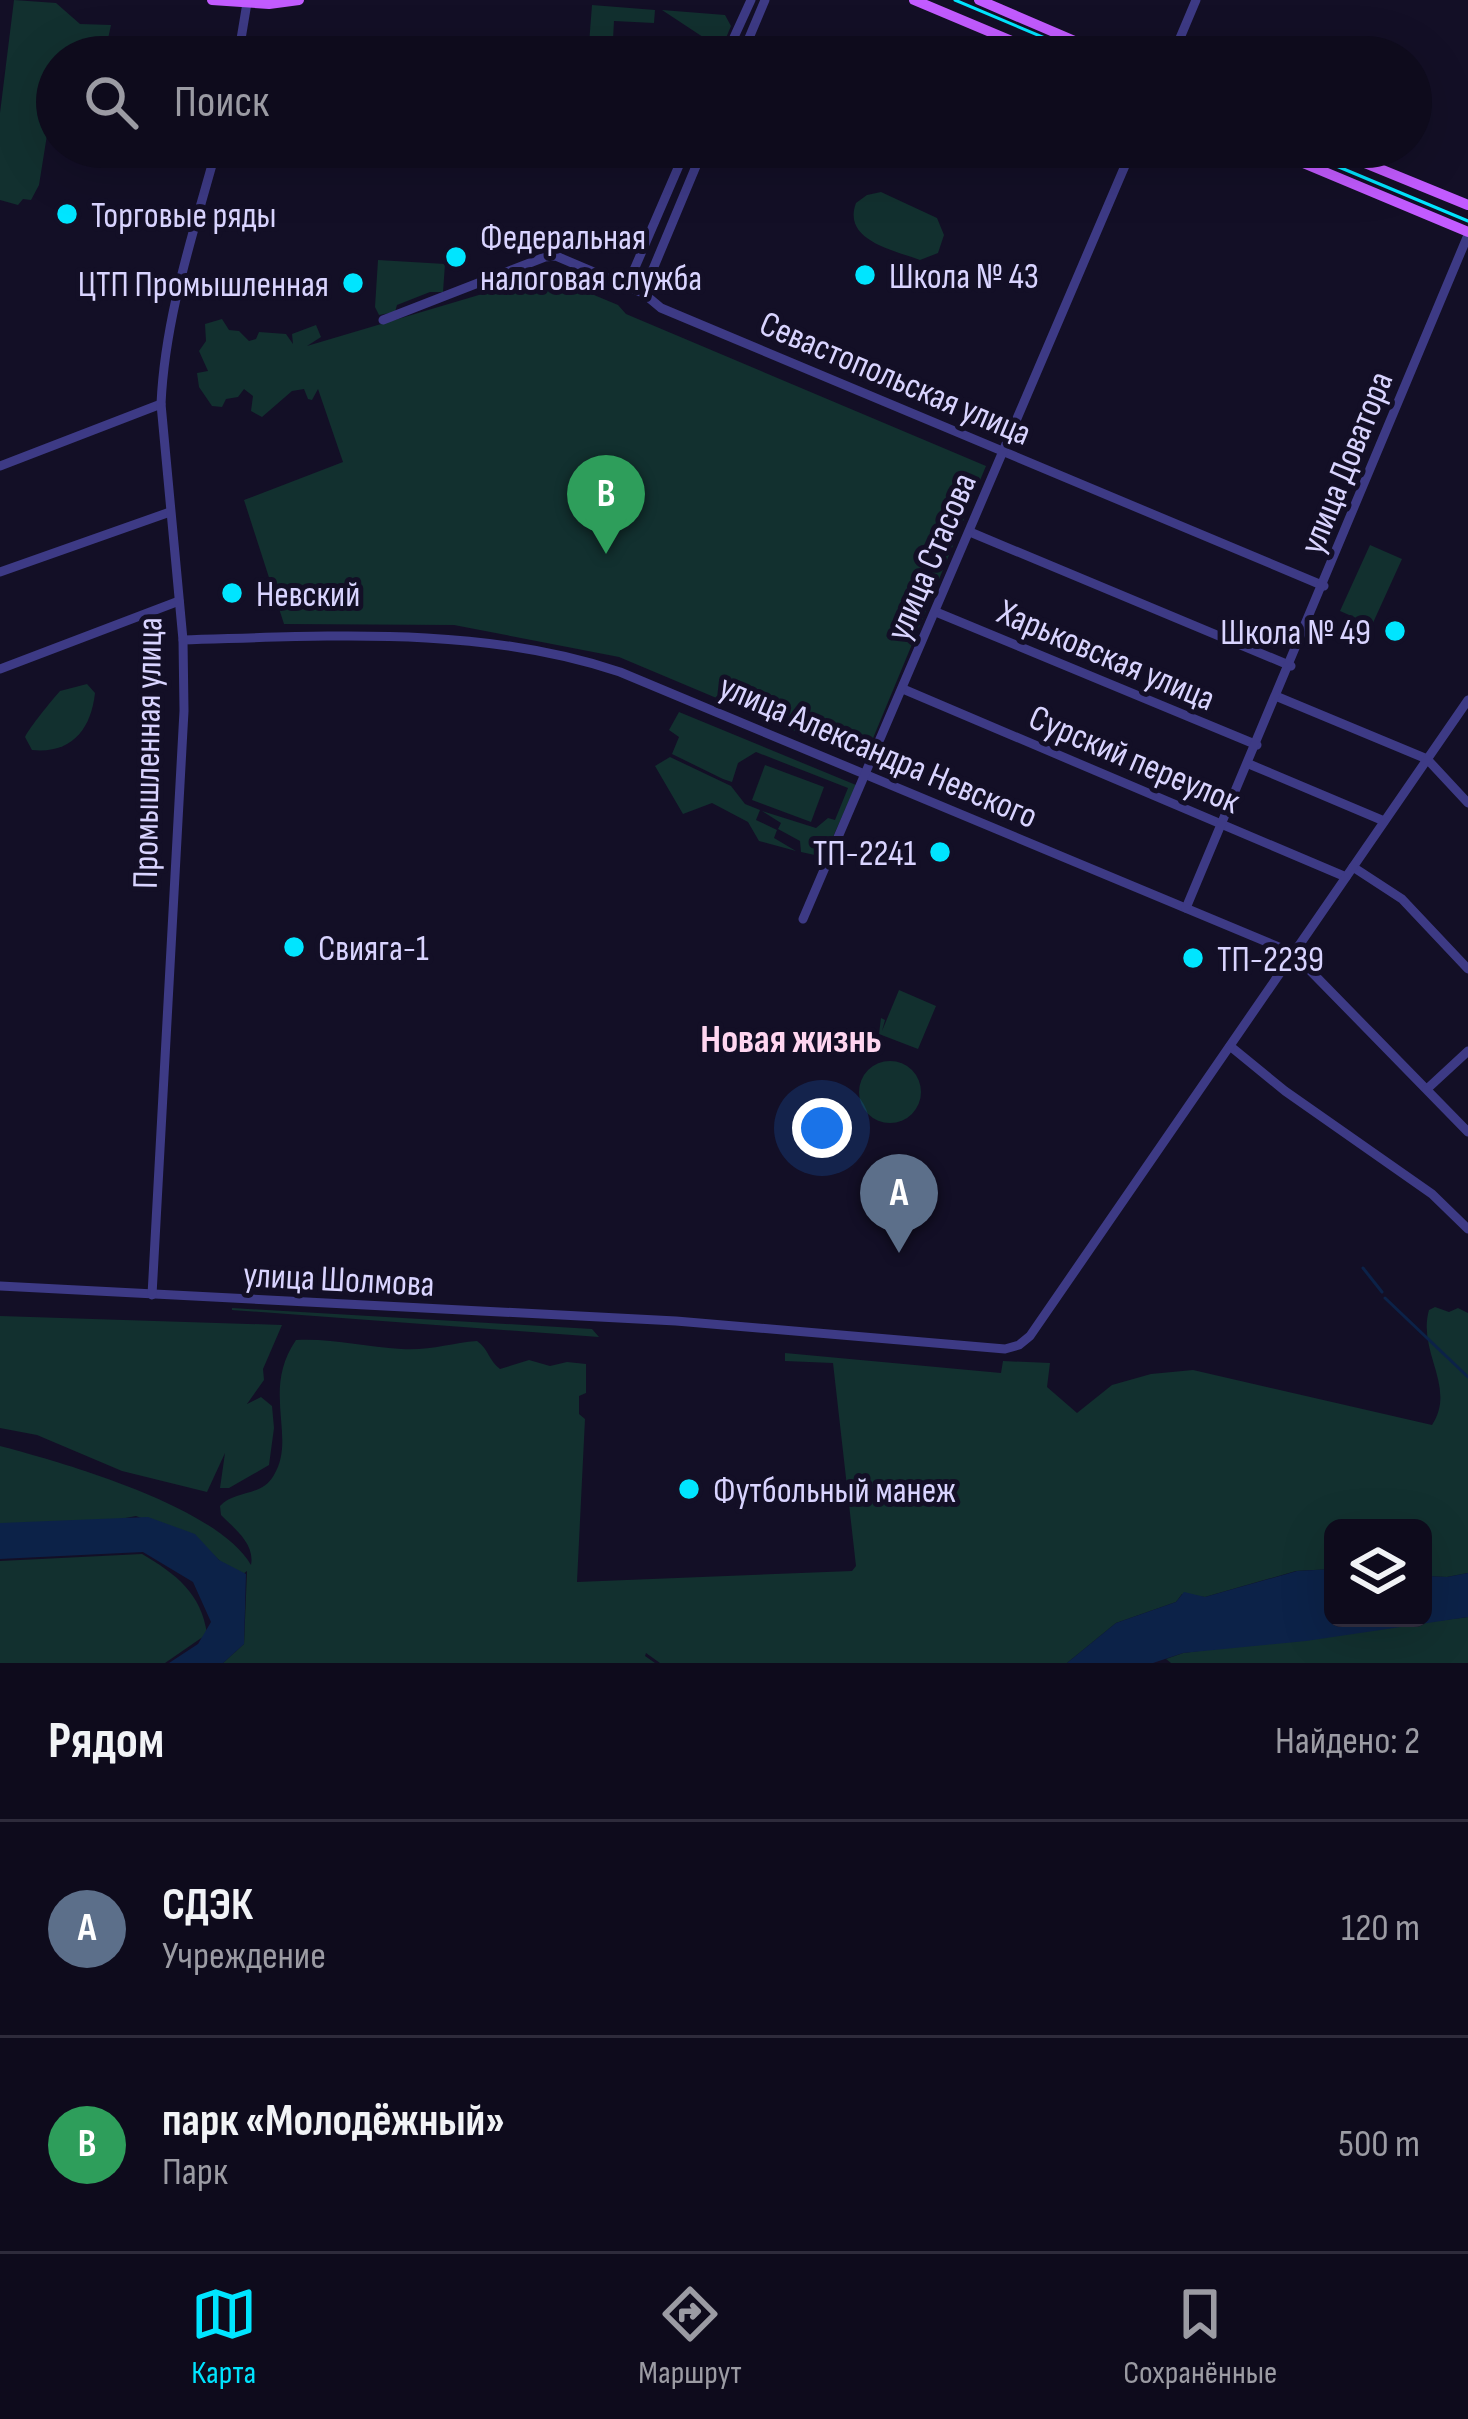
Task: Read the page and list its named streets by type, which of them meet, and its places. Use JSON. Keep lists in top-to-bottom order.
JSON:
{
  "streets": {
    "street": [
      "Севастопольская улица",
      "улица Доватора",
      "улица Стасова",
      "Харьковская улица",
      "улица Александра Невского",
      "Промышленная улица",
      "Сурский переулок",
      "улица Шолмова"
    ]
  },
  "crossings": [
    ["Севастопольская улица", "улица Доватора"],
    ["Севастопольская улица", "улица Стасова"],
    ["улица Доватора", "Харьковская улица"],
    ["улица Доватора", "улица Александра Невского"],
    ["улица Доватора", "Сурский переулок"],
    ["улица Стасова", "Харьковская улица"],
    ["улица Стасова", "улица Александра Невского"],
    ["улица Стасова", "Сурский переулок"],
    ["улица Александра Невского", "Промышленная улица"],
    ["Промышленная улица", "улица Шолмова"]
  ],
  "districts": ["Новая жизнь"],
  "places": [
    "Торговые ряды",
    "Федеральная налоговая служба",
    "Школа № 43",
    "ЦТП Промышленная",
    "Невский",
    "Школа № 49",
    "ТП-2241",
    "Свияга-1",
    "ТП-2239",
    "Футбольный манеж"
  ],
  "page": {
    "search": "Поиск",
    "pins": ["B", "A"],
    "heading": ["Рядом", "Найдено: 2"],
    "list": [
      {
        "mark": "A",
        "name": "СДЭК",
        "note": "Учреждение",
        "value": "120 m"
      },
      {
        "mark": "B",
        "name": "парк «Молодёжный»",
        "note": "Парк",
        "value": "500 m"
      }
    ],
    "nav": ["Карта", "Маршрут", "Сохранённые"]
  }
}
